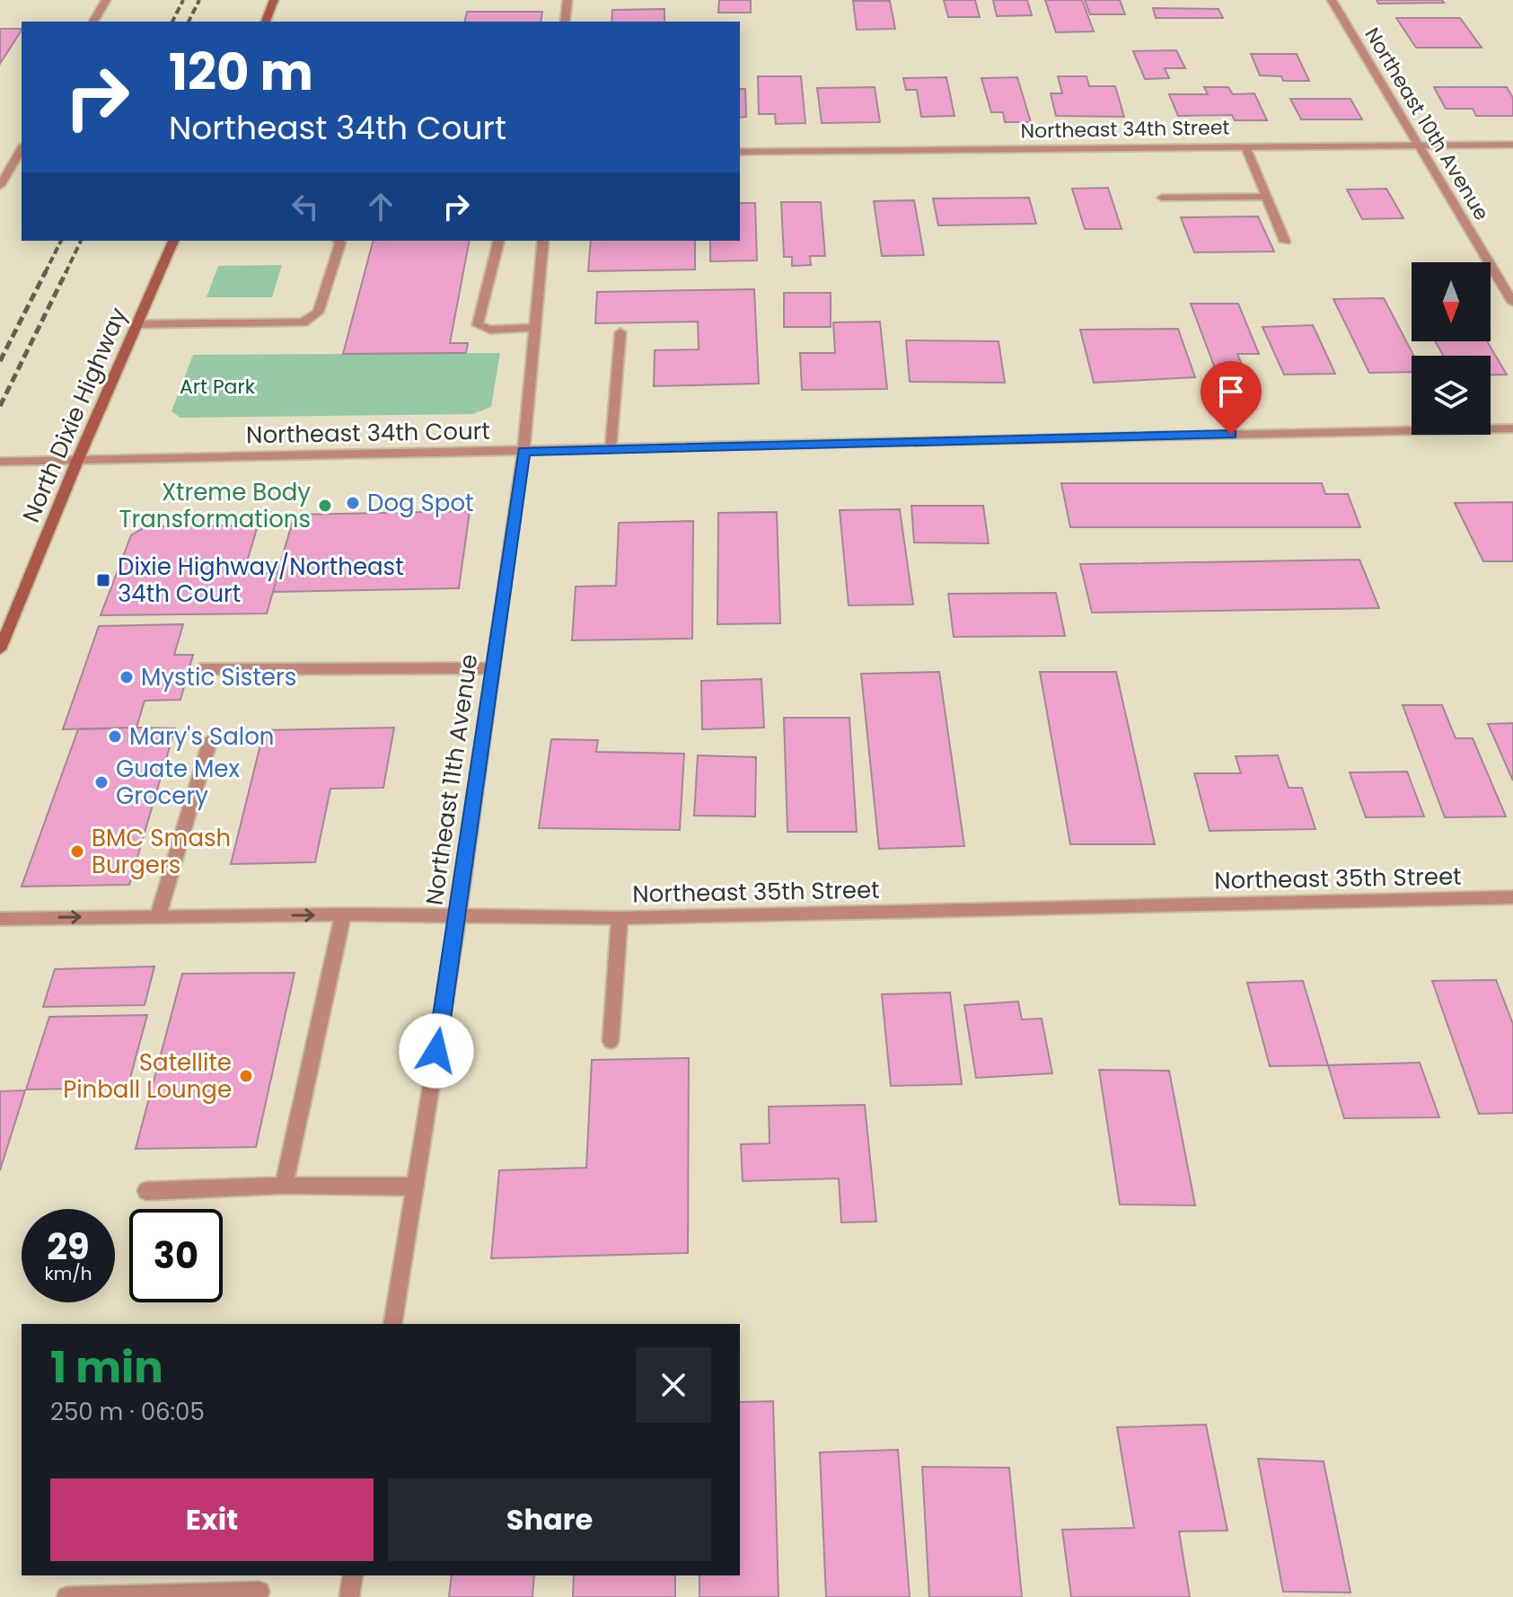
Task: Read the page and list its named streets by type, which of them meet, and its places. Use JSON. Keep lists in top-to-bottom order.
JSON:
{
  "streets": {
    "main road": ["North Dixie Highway"],
    "street": [
      "Northeast 10th Avenue",
      "Northeast 34th Street",
      "Northeast 34th Court",
      "Northeast 11th Avenue",
      "Northeast 35th Street"
    ]
  },
  "crossings": [
    ["Northeast 10th Avenue", "Northeast 34th Street"],
    ["North Dixie Highway", "Northeast 34th Court"],
    ["Northeast 34th Court", "Northeast 11th Avenue"],
    ["Northeast 11th Avenue", "Northeast 35th Street"]
  ],
  "parks": ["Art Park"],
  "places": {
    "other": [
      "Dog Spot",
      "Xtreme Body Transformations",
      "Mystic Sisters",
      "Mary's Salon",
      "Guate Mex Grocery",
      "BMC Smash Burgers",
      "Satellite Pinball Lounge"
    ],
    "transit": ["Dixie Highway/Northeast 34th Court"]
  },
  "north": "bottom",
  "page": {
    "turn": ["120 m", "Northeast 34th Court"],
    "speed": "29 km/h",
    "limit": "30",
    "heading": ["1 min", "250 m · 06:05"],
    "buttons": ["Exit", "Share"]
  }
}
